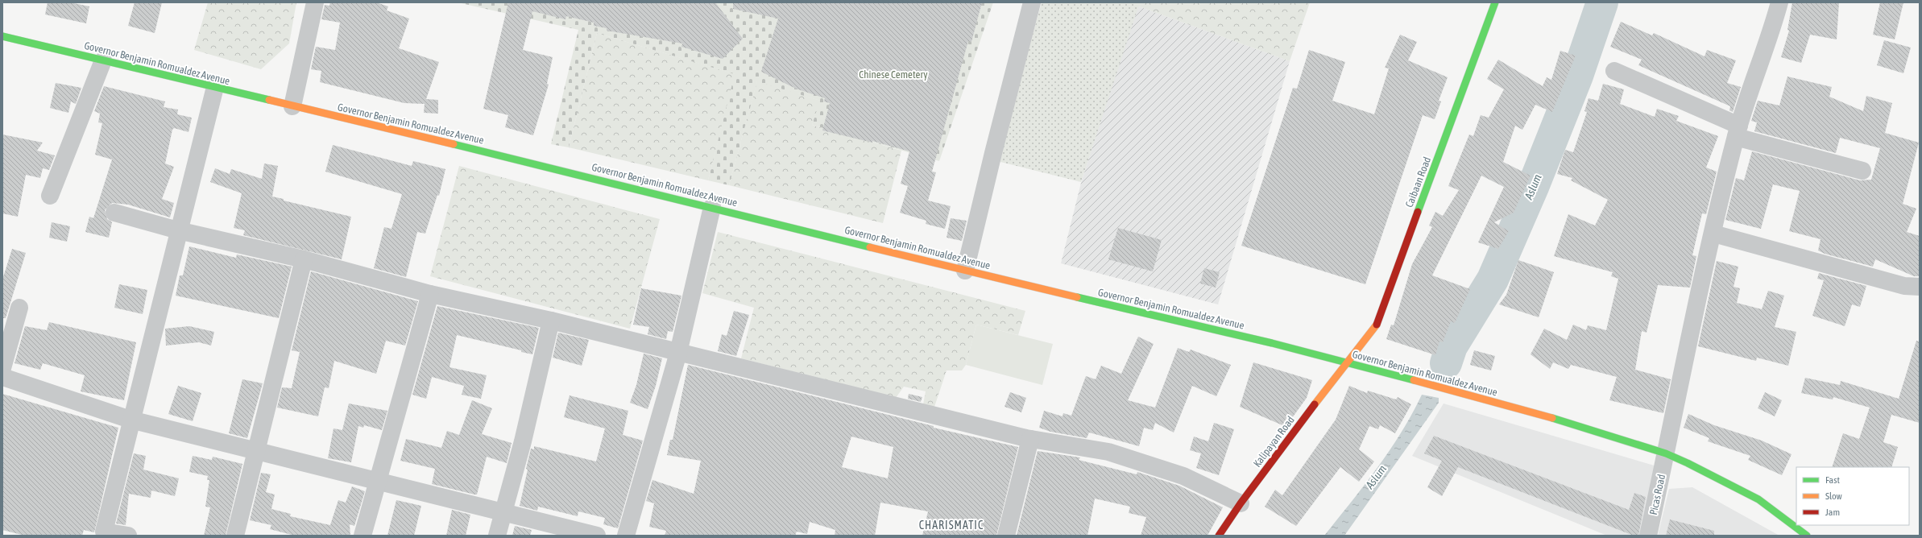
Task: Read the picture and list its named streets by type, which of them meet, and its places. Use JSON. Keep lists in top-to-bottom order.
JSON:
{
  "streets": {
    "main road": ["Governor Benjamin Romualdez Avenue", "Caibaan Road", "Kalipayan Road"],
    "street": ["Picas Road"]
  },
  "crossings": [
    ["Governor Benjamin Romualdez Avenue", "Caibaan Road"],
    ["Governor Benjamin Romualdez Avenue", "Kalipayan Road"],
    ["Governor Benjamin Romualdez Avenue", "Picas Road"],
    ["Caibaan Road", "Kalipayan Road"]
  ],
  "districts": ["CHARISMATIC"],
  "water": ["Aslum"],
  "parks": ["Chinese Cemetery"],
  "legend": ["Fast", "Slow", "Jam"]
}
